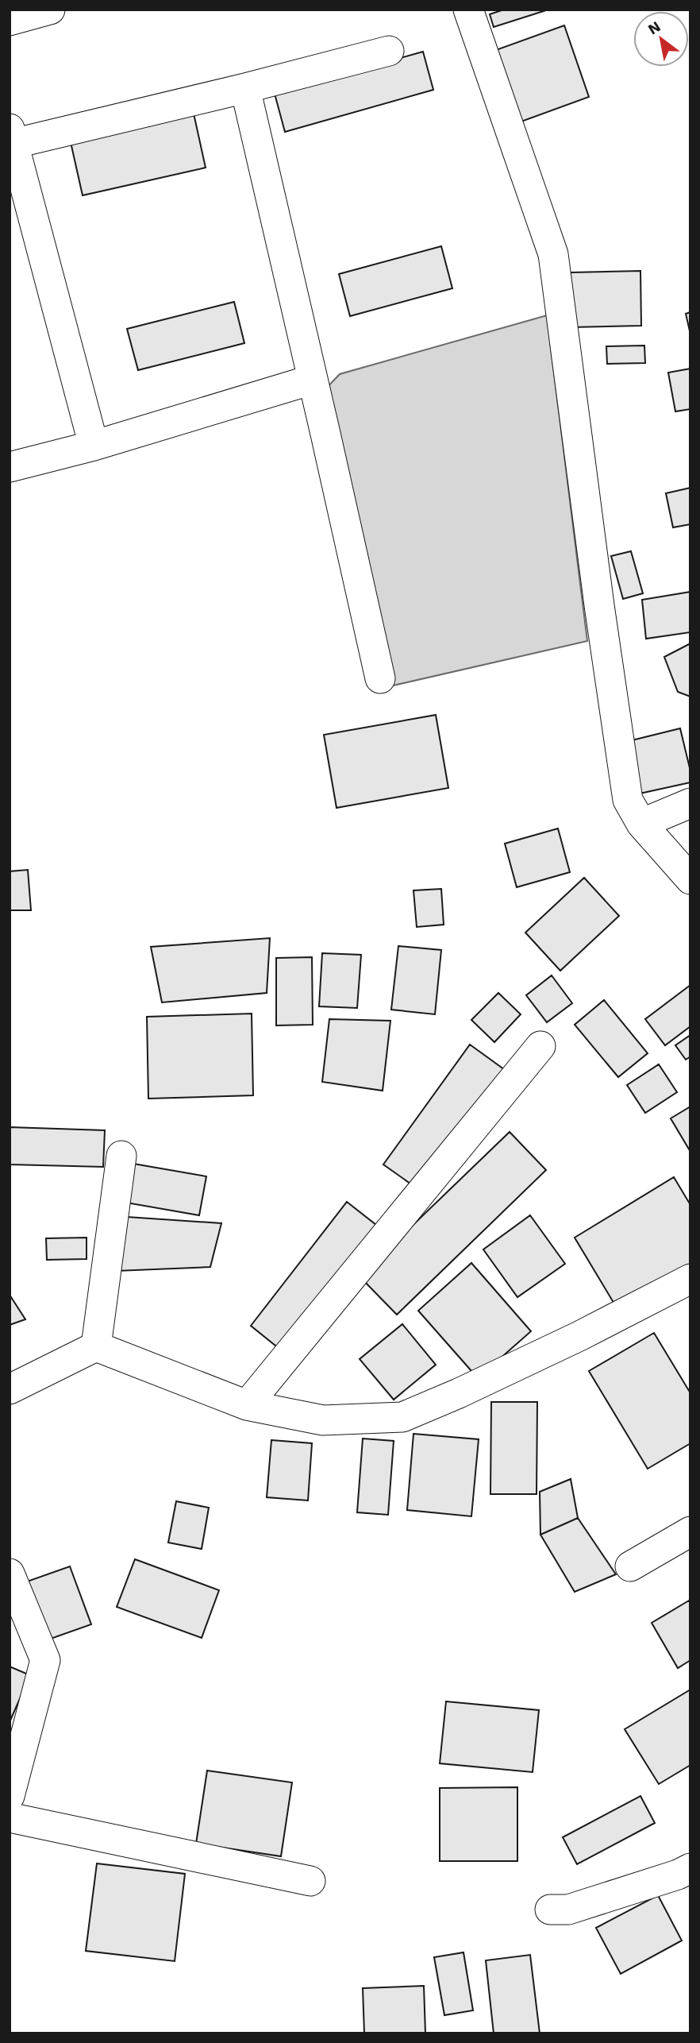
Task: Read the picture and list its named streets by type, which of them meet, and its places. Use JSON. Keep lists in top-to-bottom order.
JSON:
{
  "north": "top left"
}
